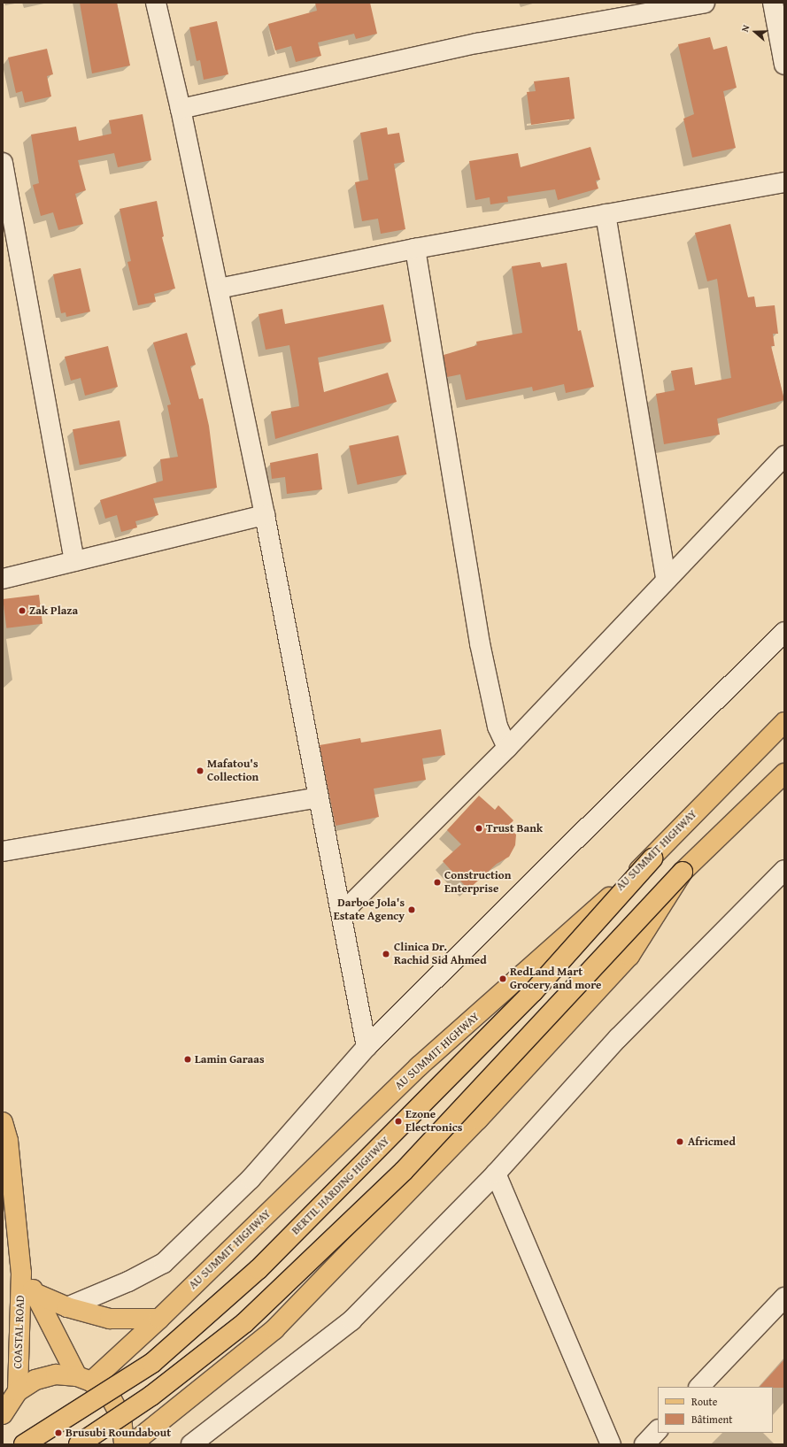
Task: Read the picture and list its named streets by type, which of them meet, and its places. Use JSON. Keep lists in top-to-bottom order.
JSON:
{
  "streets": {
    "main road": ["AU SUMMIT HIGHWAY", "BERTIL HARDING HIGHWAY", "COASTAL ROAD"]
  },
  "crossings": [
    ["AU SUMMIT HIGHWAY", "BERTIL HARDING HIGHWAY"],
    ["AU SUMMIT HIGHWAY", "COASTAL ROAD"]
  ],
  "places": [
    "Zak Plaza",
    "Mafatou's Collection",
    "Trust Bank",
    "Construction Enterprise",
    "Darboe Jola's Estate Agency",
    "Clinica Dr. Rachid Sid Ahmed",
    "RedLand Mart Grocery and more",
    "Lamin Garaas",
    "Ezone Electronics",
    "Africmed",
    "Brusubi Roundabout"
  ],
  "legend": ["Route", "Bâtiment"],
  "north": "left"
}
